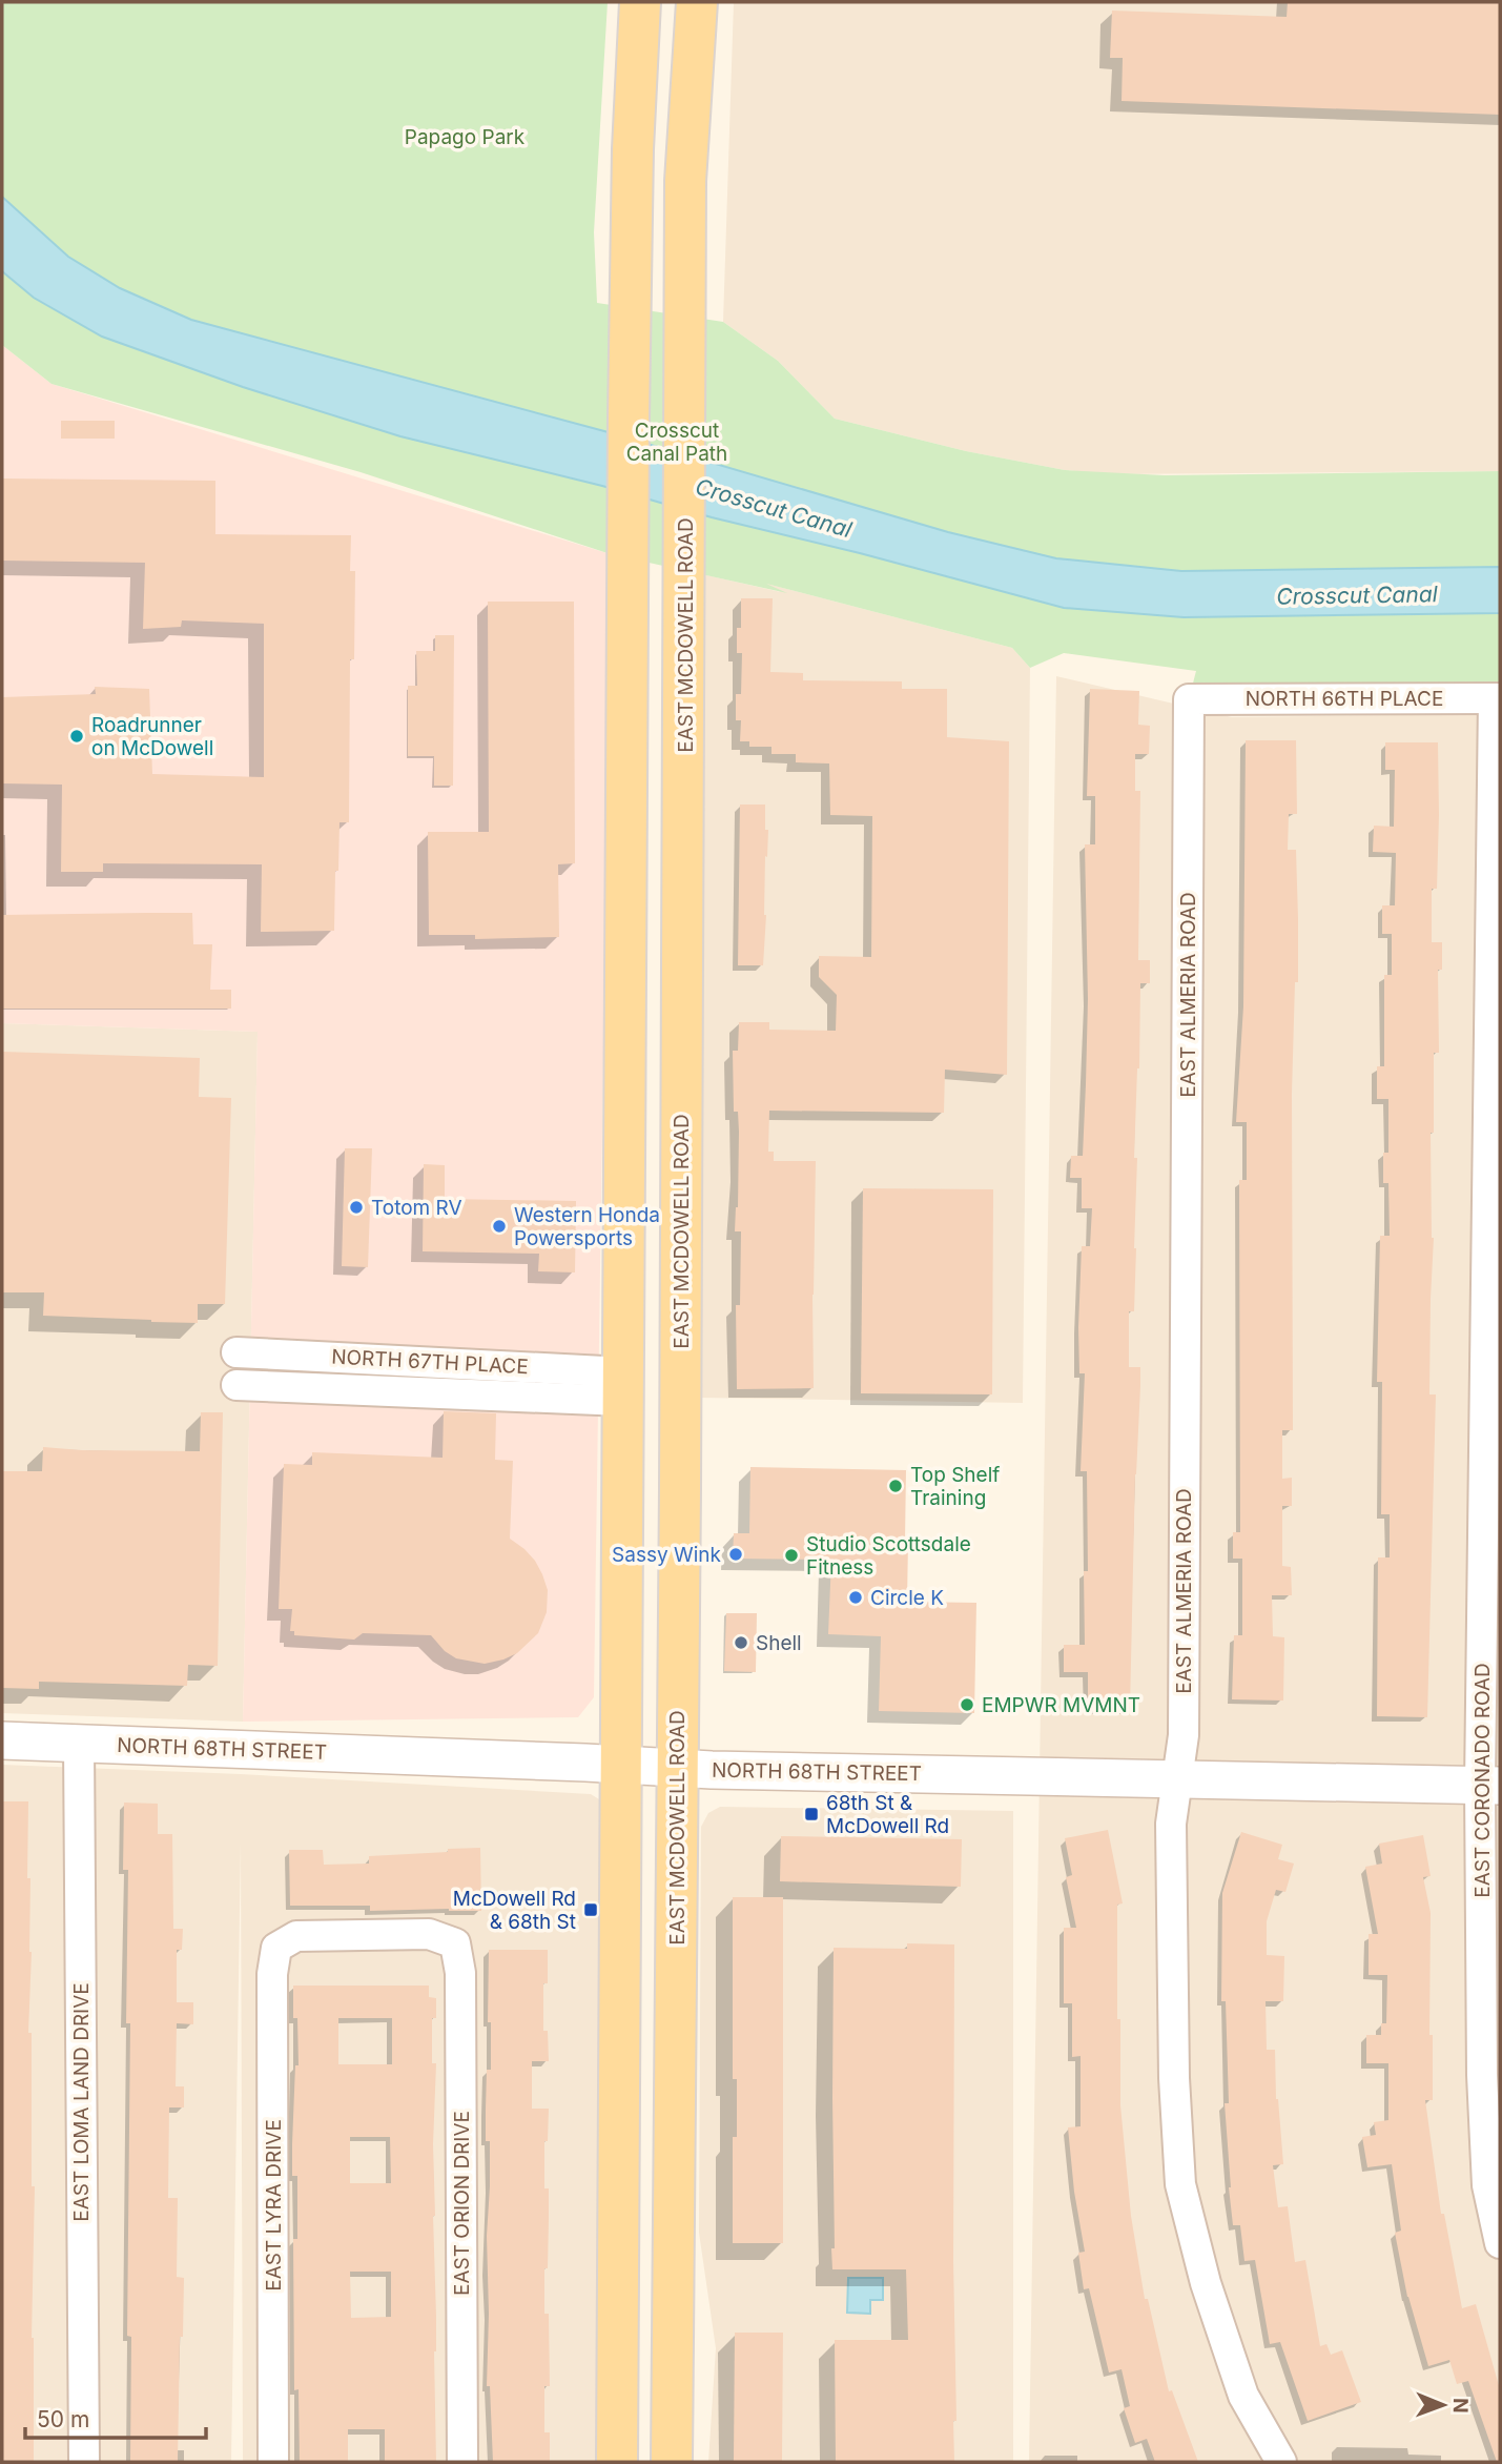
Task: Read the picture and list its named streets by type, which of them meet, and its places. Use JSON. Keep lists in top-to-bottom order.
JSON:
{
  "streets": {
    "main road": ["EAST MCDOWELL ROAD"],
    "street": [
      "NORTH 66TH PLACE",
      "EAST ALMERIA ROAD",
      "NORTH 67TH PLACE",
      "NORTH 68TH STREET",
      "EAST CORONADO ROAD",
      "EAST LOMA LAND DRIVE",
      "EAST ORION DRIVE",
      "EAST LYRA DRIVE"
    ]
  },
  "crossings": [
    ["EAST MCDOWELL ROAD", "NORTH 68TH STREET"],
    ["NORTH 66TH PLACE", "EAST ALMERIA ROAD"],
    ["NORTH 66TH PLACE", "EAST CORONADO ROAD"],
    ["EAST ALMERIA ROAD", "NORTH 68TH STREET"],
    ["NORTH 68TH STREET", "EAST CORONADO ROAD"],
    ["NORTH 68TH STREET", "EAST LOMA LAND DRIVE"],
    ["EAST ORION DRIVE", "EAST LYRA DRIVE"]
  ],
  "water": ["Crosscut Canal"],
  "parks": ["Papago Park", "Crosscut Canal Path"],
  "places": {
    "other": [
      "Roadrunner on McDowell",
      "Totom RV",
      "Western Honda Powersports",
      "Top Shelf Training",
      "Sassy Wink",
      "Studio Scottsdale Fitness",
      "Circle K",
      "Shell",
      "EMPWR MVMNT"
    ],
    "transit": ["68th St & McDowell Rd", "McDowell Rd & 68th St"]
  },
  "scale_bar": "50 m",
  "north": "right"
}
